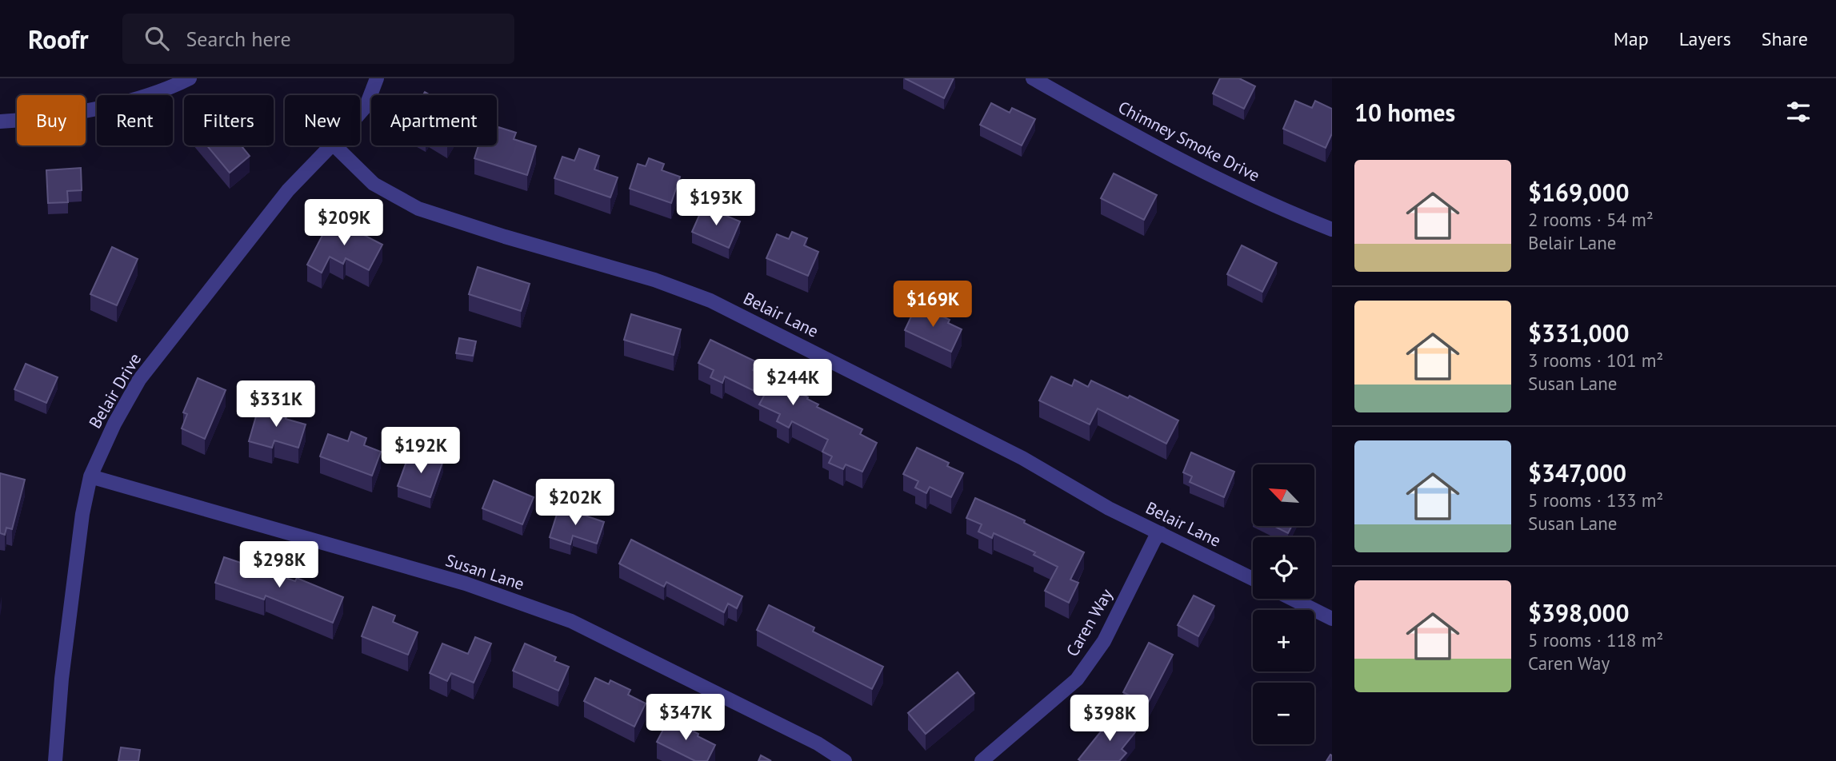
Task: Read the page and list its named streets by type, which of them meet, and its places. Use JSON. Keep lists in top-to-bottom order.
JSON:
{
  "streets": {
    "street": [
      "Chimney Smoke Drive",
      "Belair Lane",
      "Belair Drive",
      "Susan Lane",
      "Caren Way"
    ]
  },
  "crossings": [
    ["Belair Lane", "Caren Way"],
    ["Belair Drive", "Susan Lane"]
  ],
  "north": "top left",
  "page": {
    "header": "Roofr",
    "search": "Search here",
    "nav": ["Map", "Layers", "Share"],
    "heading": "10 homes",
    "chip": [
      "Buy",
      "Rent",
      "Filters",
      "New",
      "Apartment"
    ],
    "list": [
      {
        "name": "$169,000",
        "note": "2 rooms · 54 m² · Belair Lane"
      },
      {
        "name": "$331,000",
        "note": "3 rooms · 101 m² · Susan Lane"
      },
      {
        "name": "$347,000",
        "note": "5 rooms · 133 m² · Susan Lane"
      },
      {
        "name": "$398,000",
        "note": "5 rooms · 118 m² · Caren Way"
      }
    ],
    "price": [
      "$193K",
      "$209K",
      "$169K",
      "$244K",
      "$331K",
      "$192K",
      "$202K",
      "$298K",
      "$347K",
      "$398K"
    ],
    "map_buttons": ["+", "−"]
  }
}
